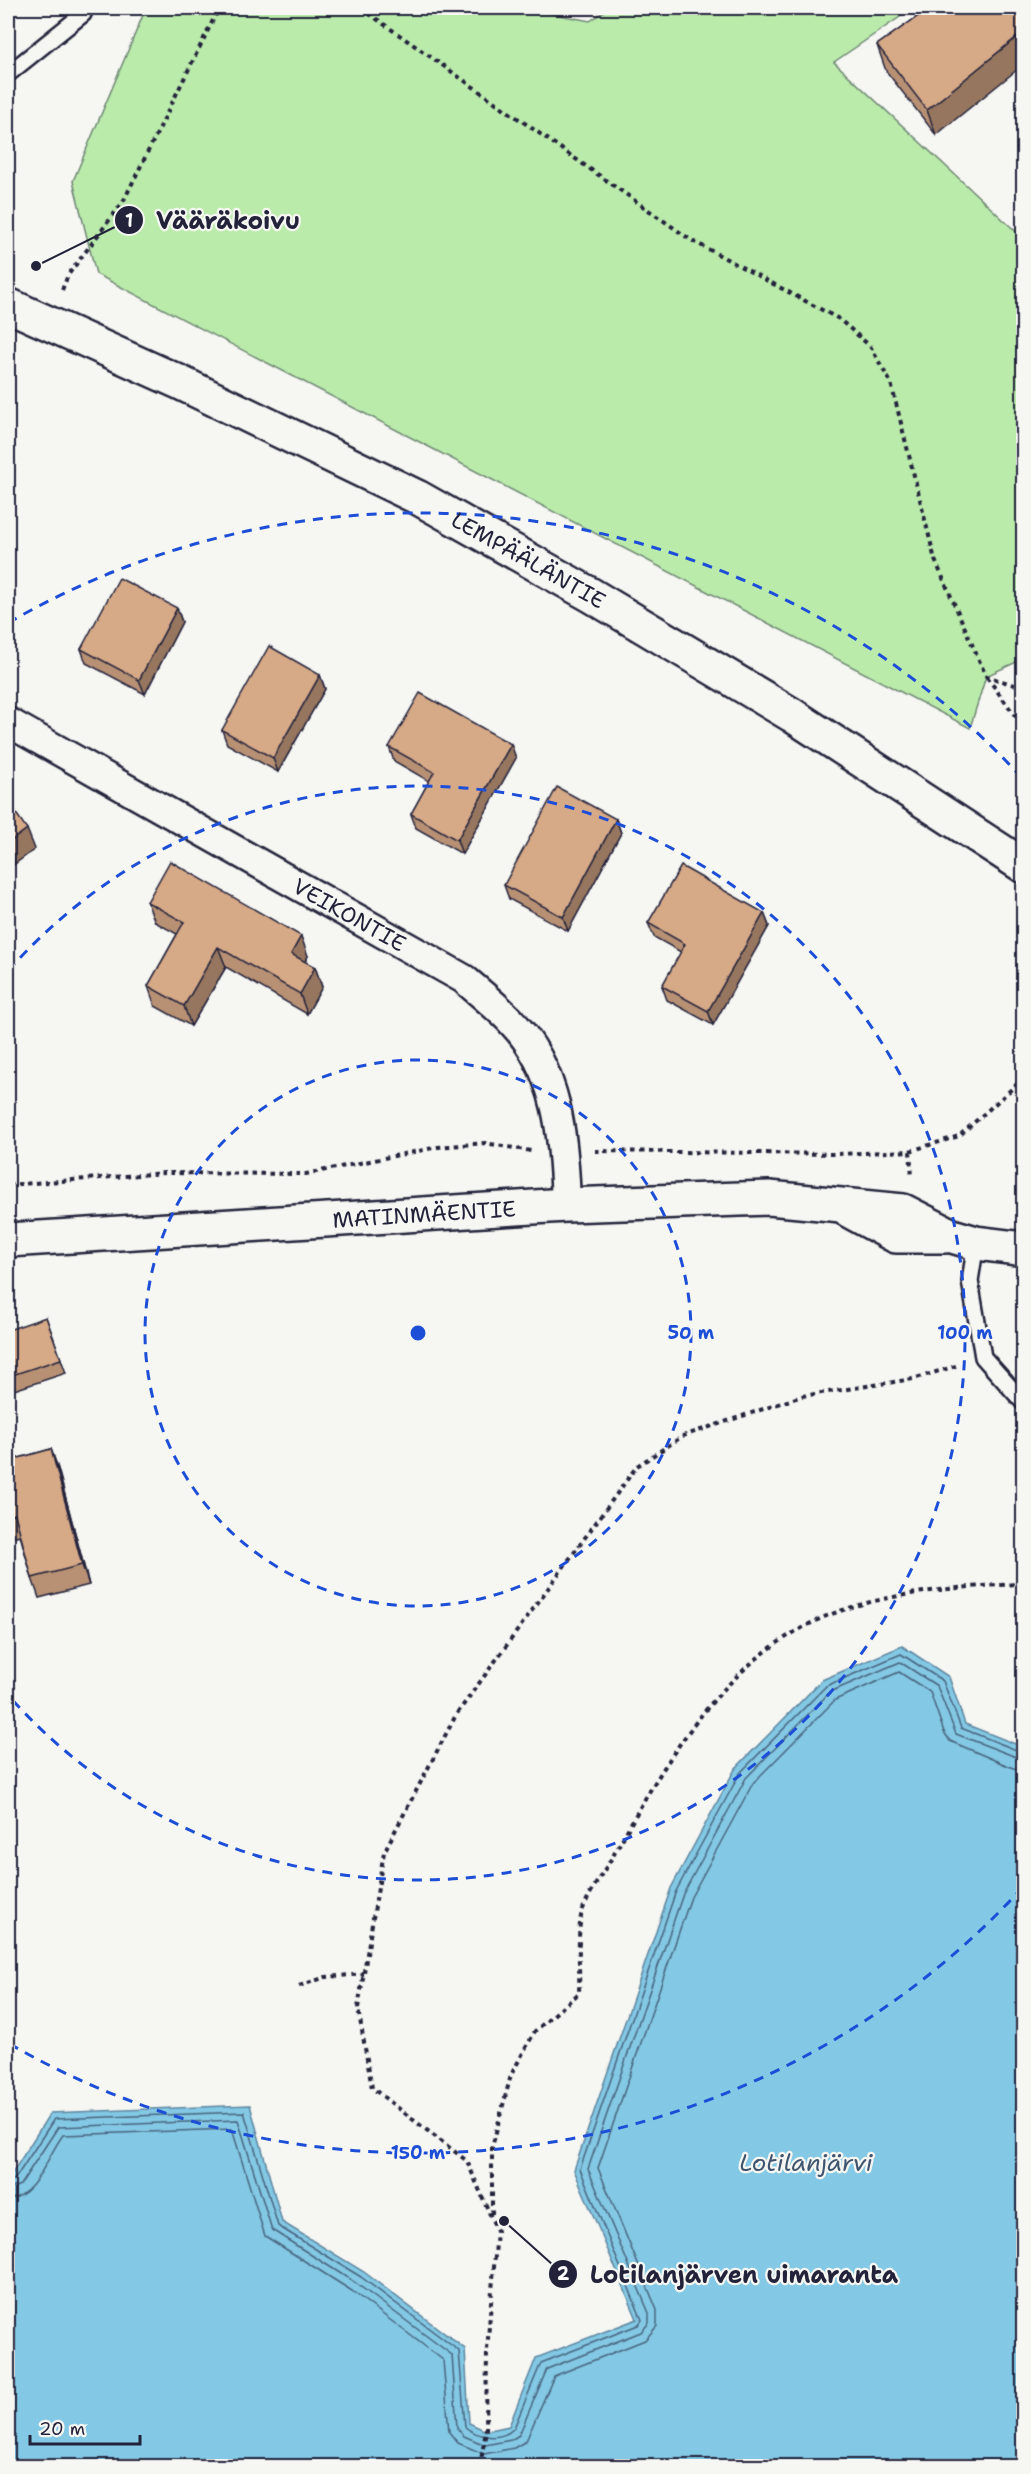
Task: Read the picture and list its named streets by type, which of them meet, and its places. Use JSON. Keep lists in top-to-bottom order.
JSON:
{
  "streets": {
    "main road": ["LEMPÄÄLÄNTIE", "MATINMÄENTIE"],
    "street": ["VEIKONTIE"]
  },
  "crossings": [
    ["VEIKONTIE", "MATINMÄENTIE"]
  ],
  "water": ["Lotilanjärvi"],
  "places": ["Vääräkoivu", "Lotilanjärven uimaranta"],
  "scale_bar": "20 m",
  "rings": ["50 m", "100 m", "150 m"]
}
